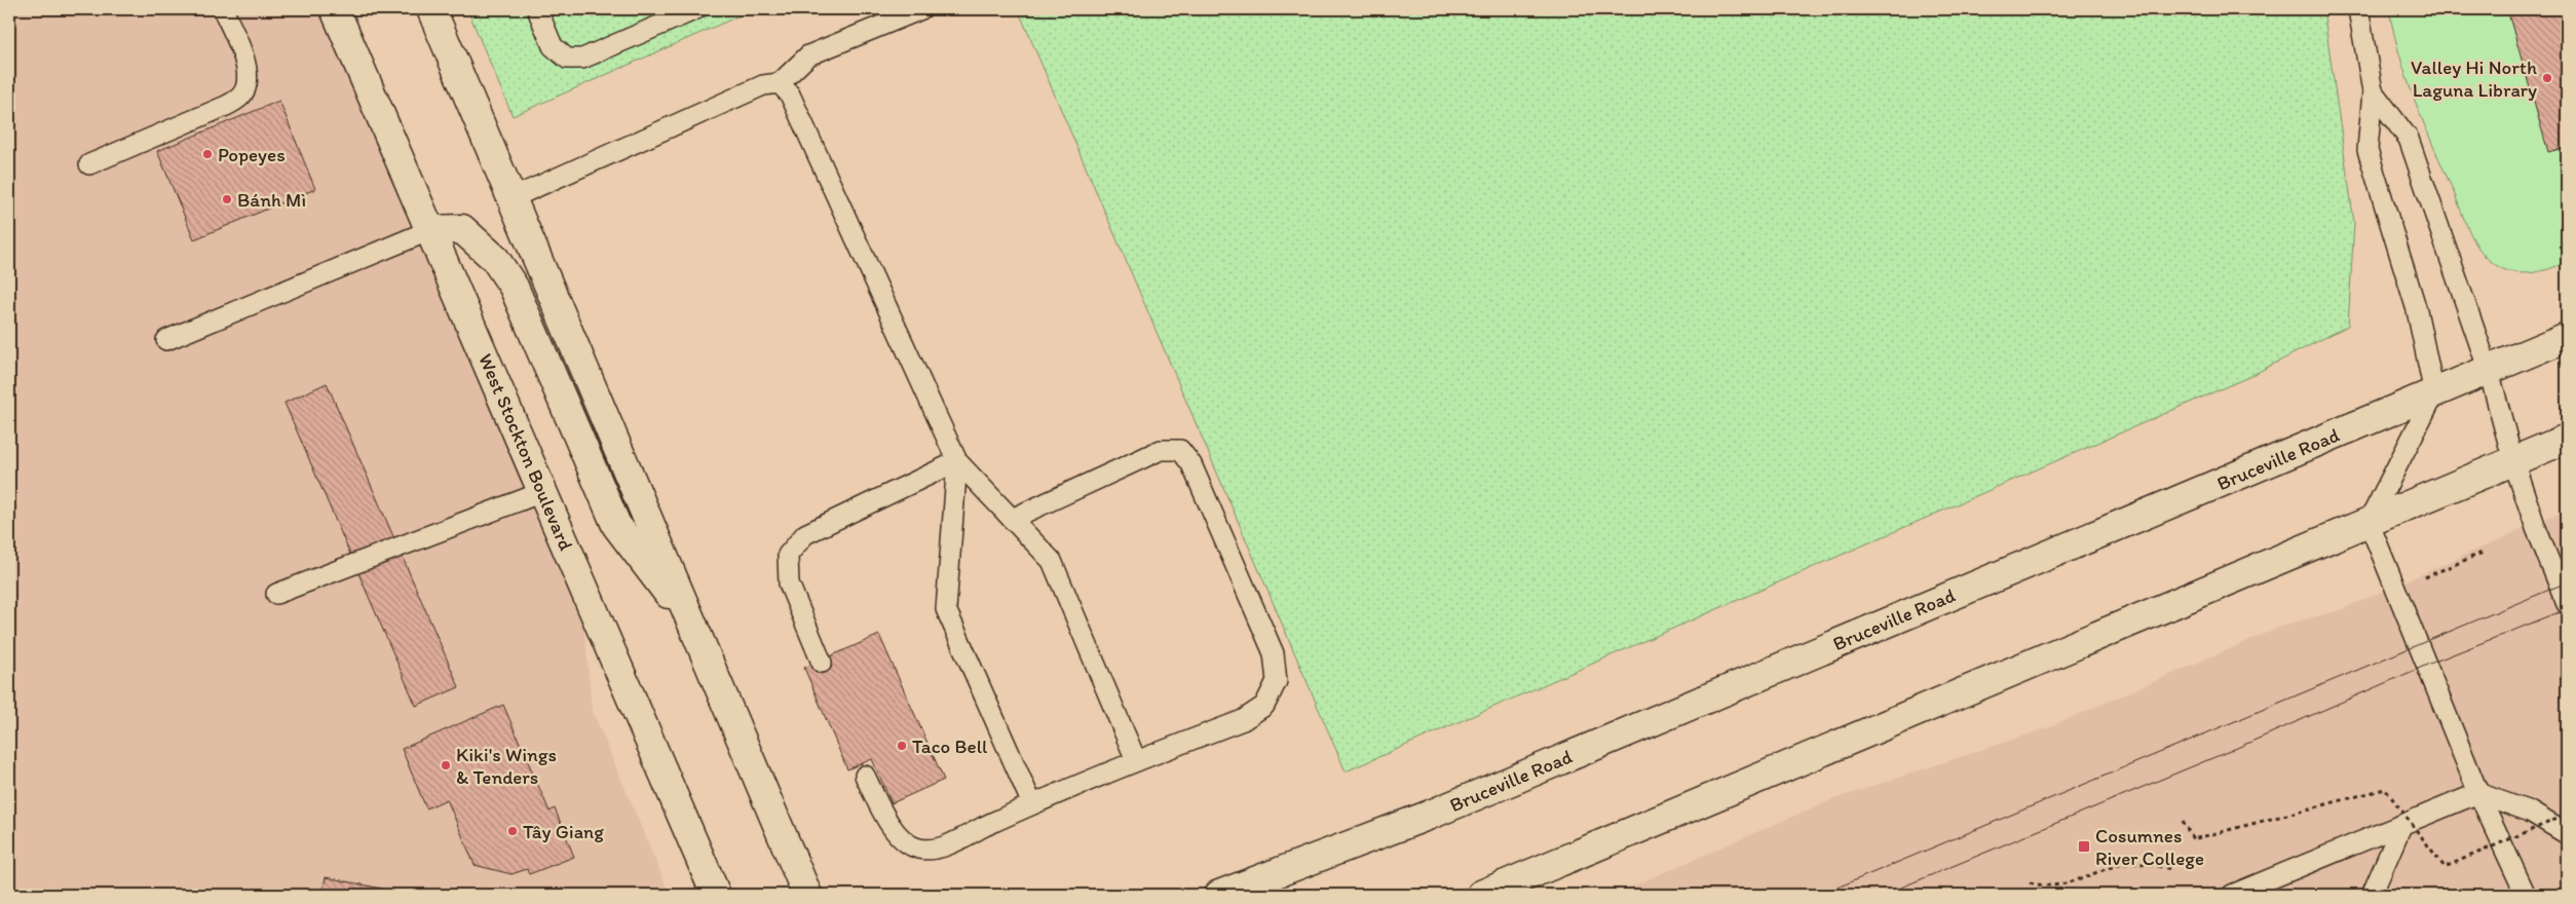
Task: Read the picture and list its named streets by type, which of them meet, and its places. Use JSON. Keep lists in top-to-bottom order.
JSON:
{
  "streets": {
    "main road": ["West Stockton Boulevard", "Bruceville Road"]
  },
  "places": {
    "other": [
      "Valley Hi North Laguna Library",
      "Popeyes",
      "Bánh Mì",
      "Taco Bell",
      "Kiki's Wings & Tenders",
      "Tây Giang"
    ],
    "transit": ["Cosumnes River College"]
  }
}
